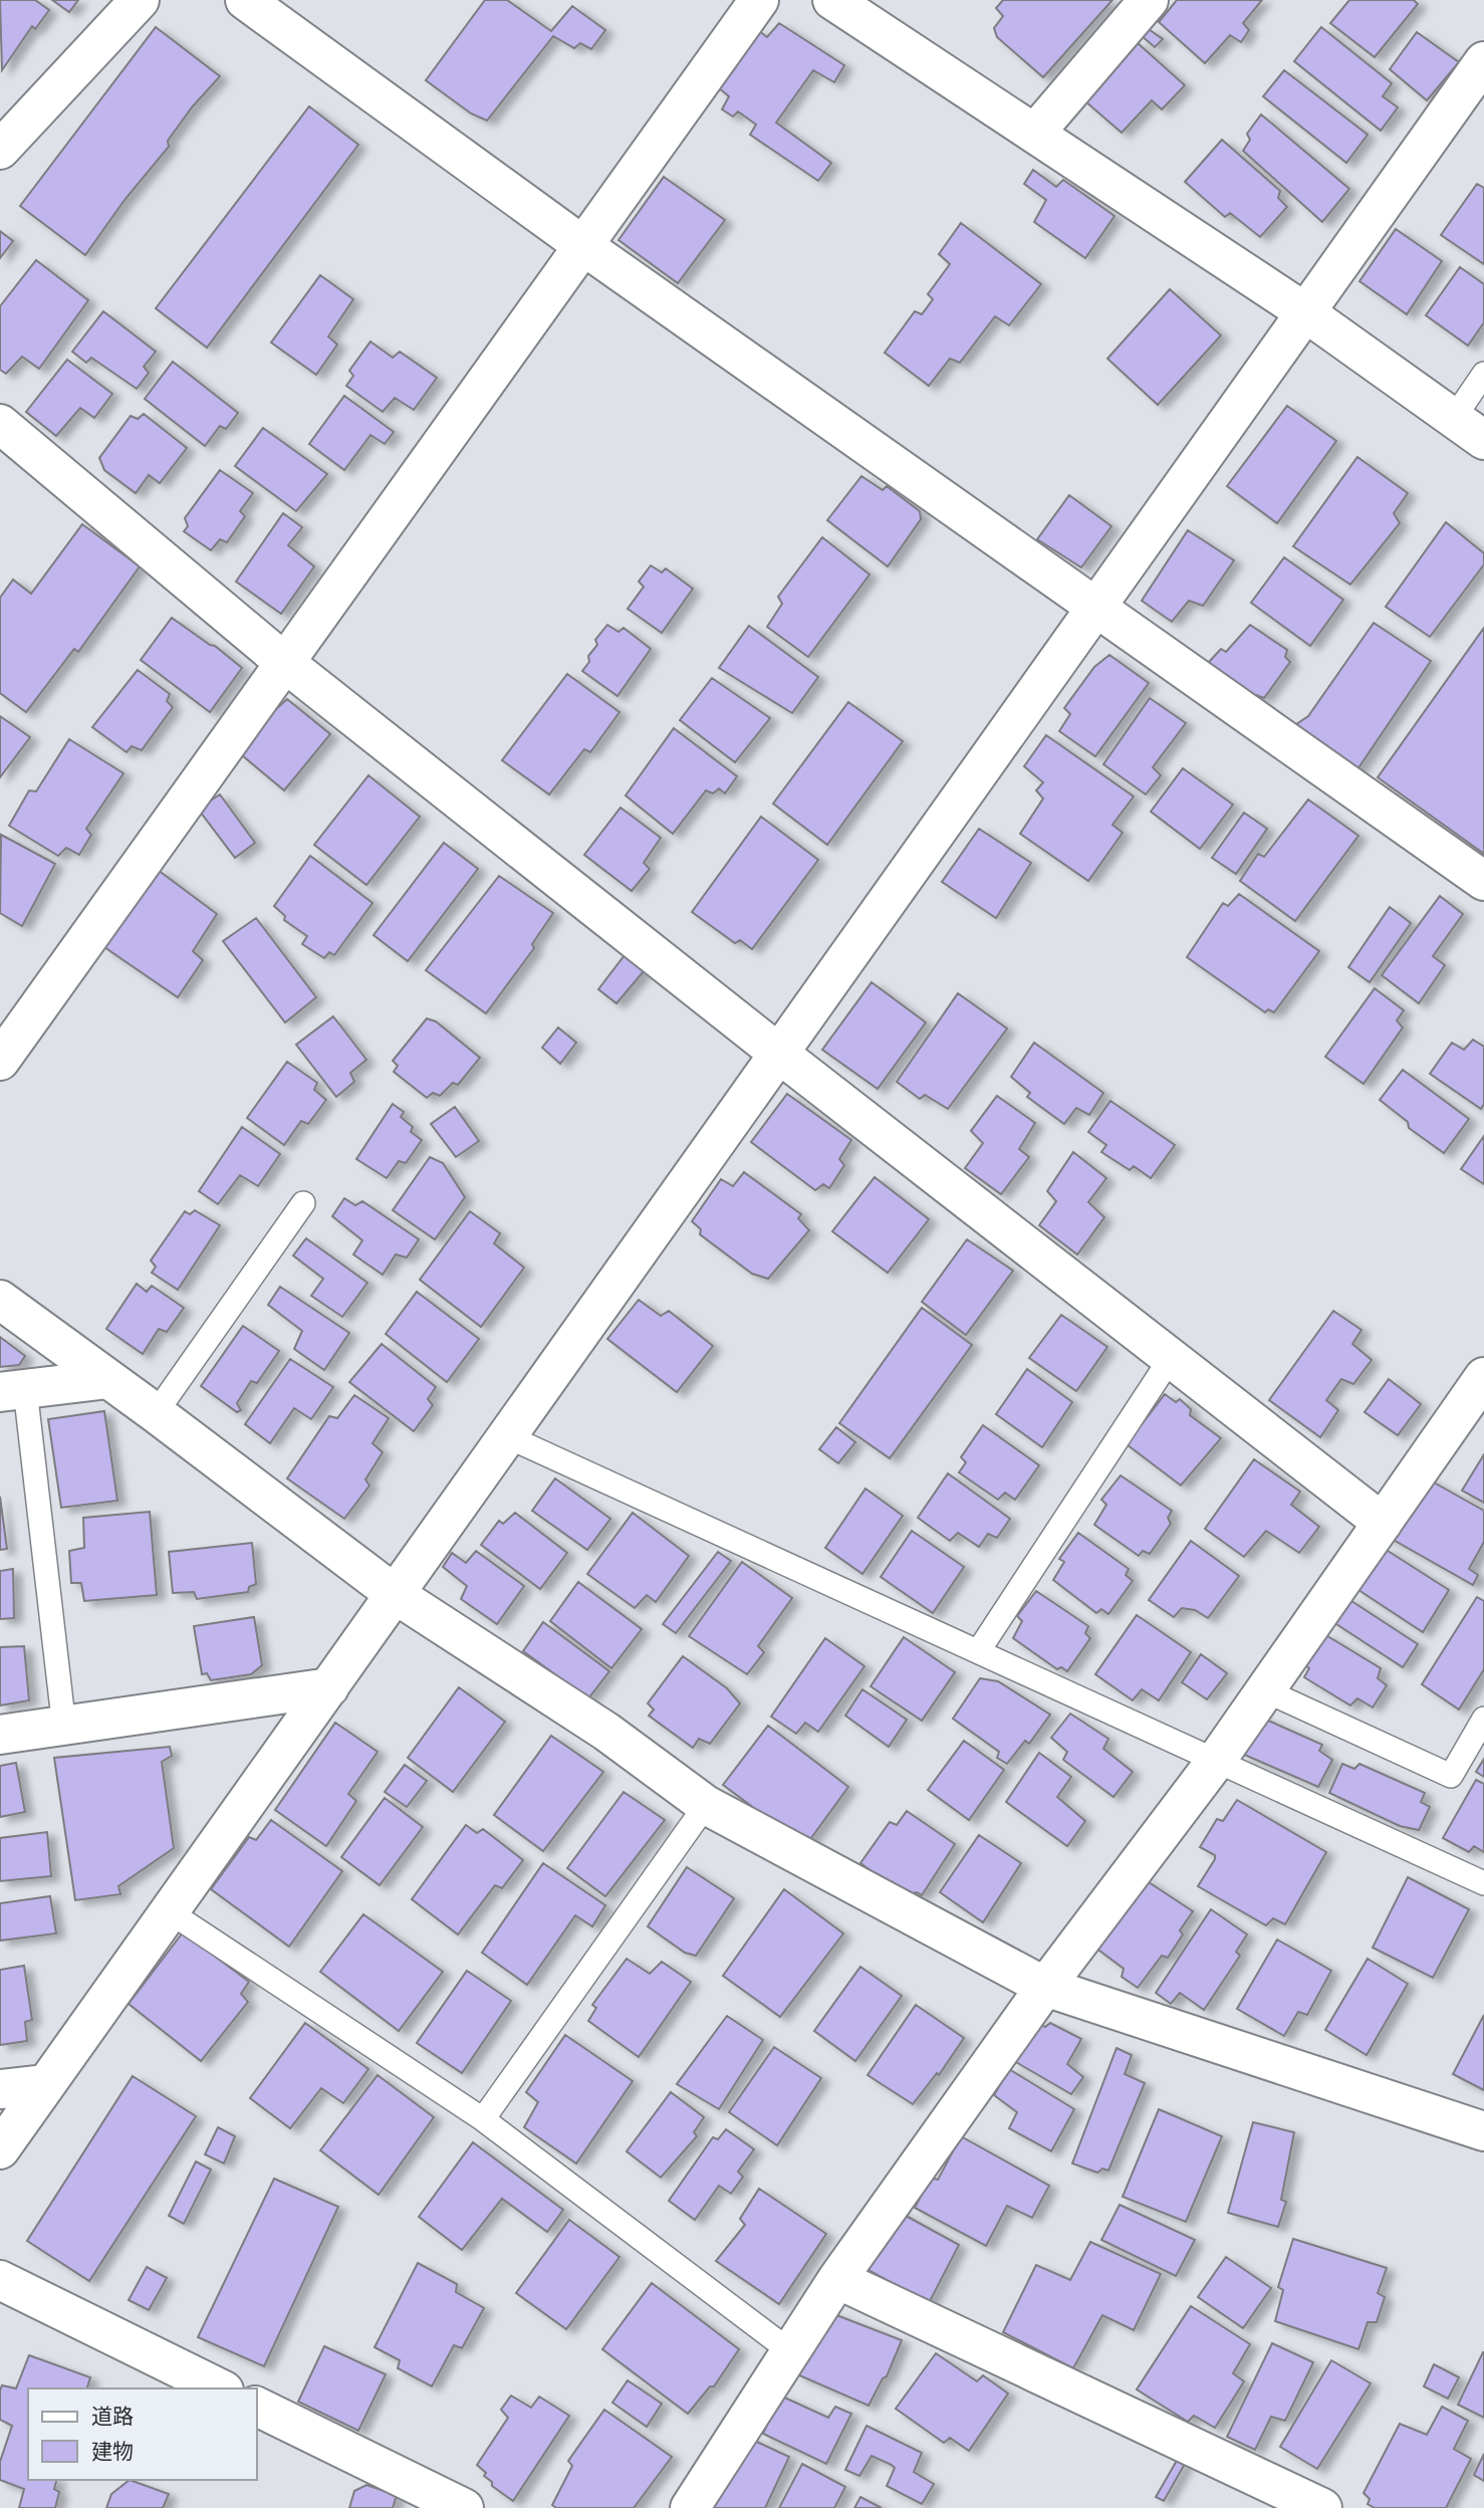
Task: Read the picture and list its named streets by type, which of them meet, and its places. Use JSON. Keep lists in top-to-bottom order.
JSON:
{
  "legend": ["道路", "建物"]
}
